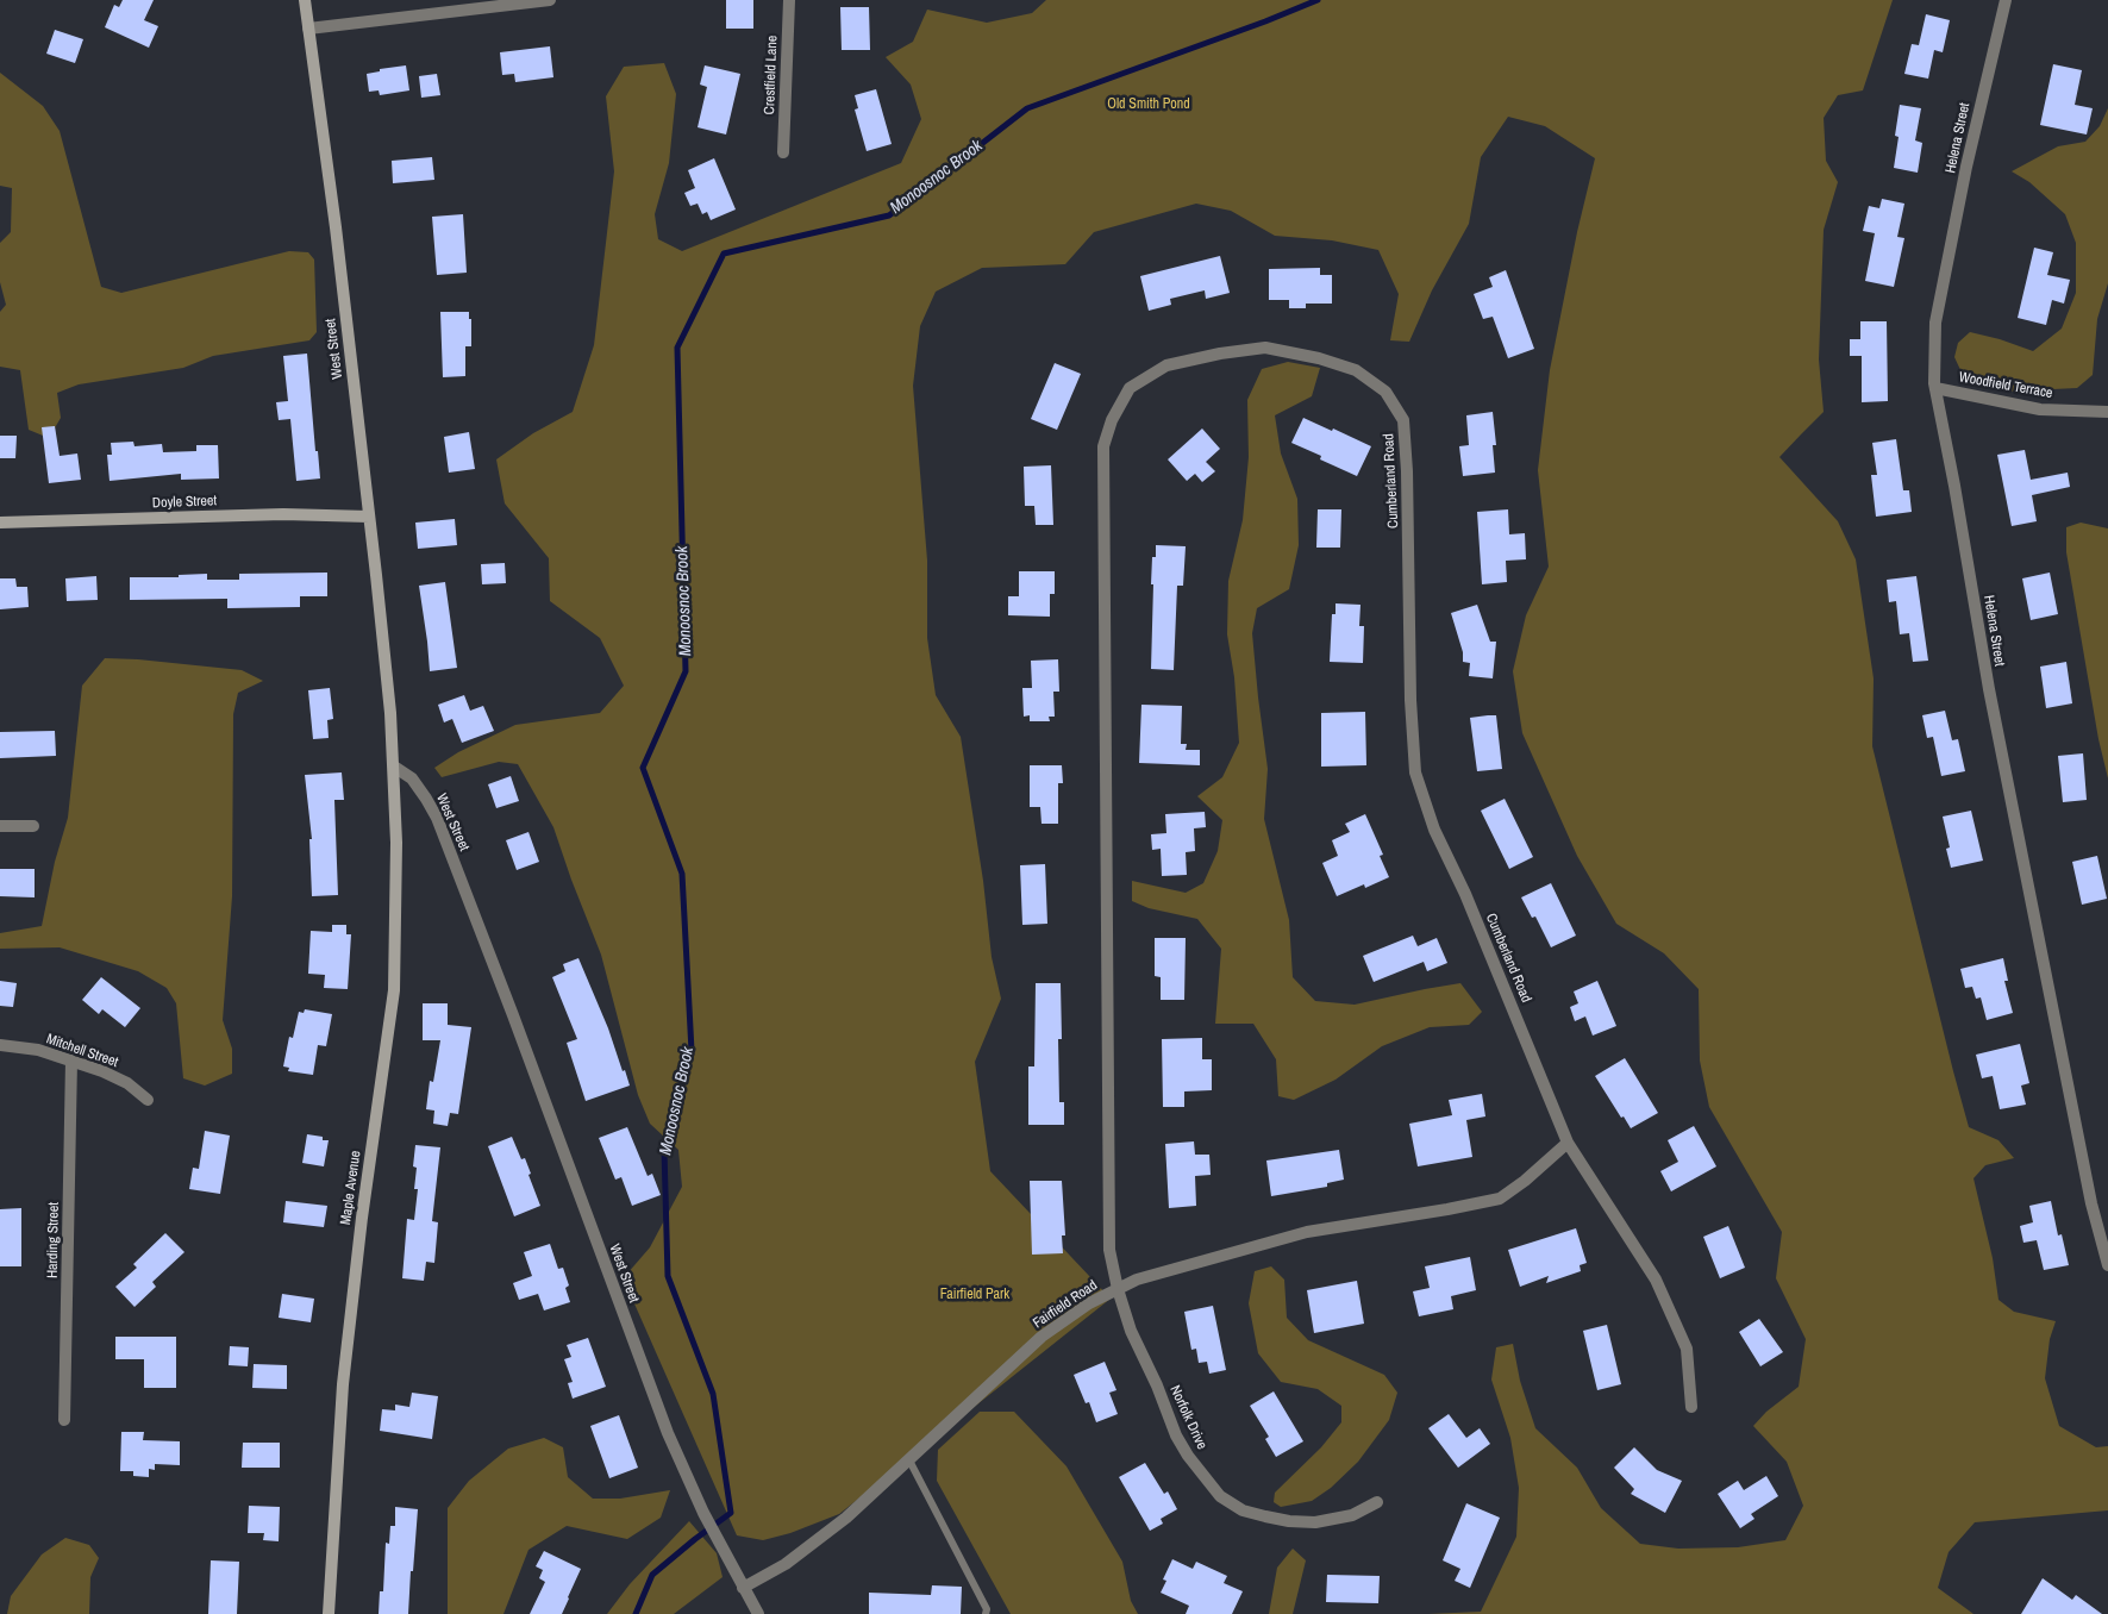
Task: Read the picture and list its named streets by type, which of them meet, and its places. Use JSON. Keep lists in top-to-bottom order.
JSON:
{
  "streets": {
    "main road": ["West Street", "Doyle Street", "Maple Avenue"],
    "street": [
      "Crestfield Lane",
      "Helena Street",
      "Woodfield Terrace",
      "Cumberland Road",
      "Mitchell Street",
      "Harding Street",
      "Fairfield Road",
      "Norfolk Drive"
    ]
  },
  "crossings": [
    ["Helena Street", "Woodfield Terrace"],
    ["West Street", "Doyle Street"],
    ["West Street", "Maple Avenue"],
    ["West Street", "Fairfield Road"],
    ["Cumberland Road", "Fairfield Road"],
    ["Cumberland Road", "Norfolk Drive"],
    ["Mitchell Street", "Harding Street"],
    ["Fairfield Road", "Norfolk Drive"]
  ],
  "water": ["Monoosnoc Brook"],
  "parks": ["Old Smith Pond", "Fairfield Park"]
}
